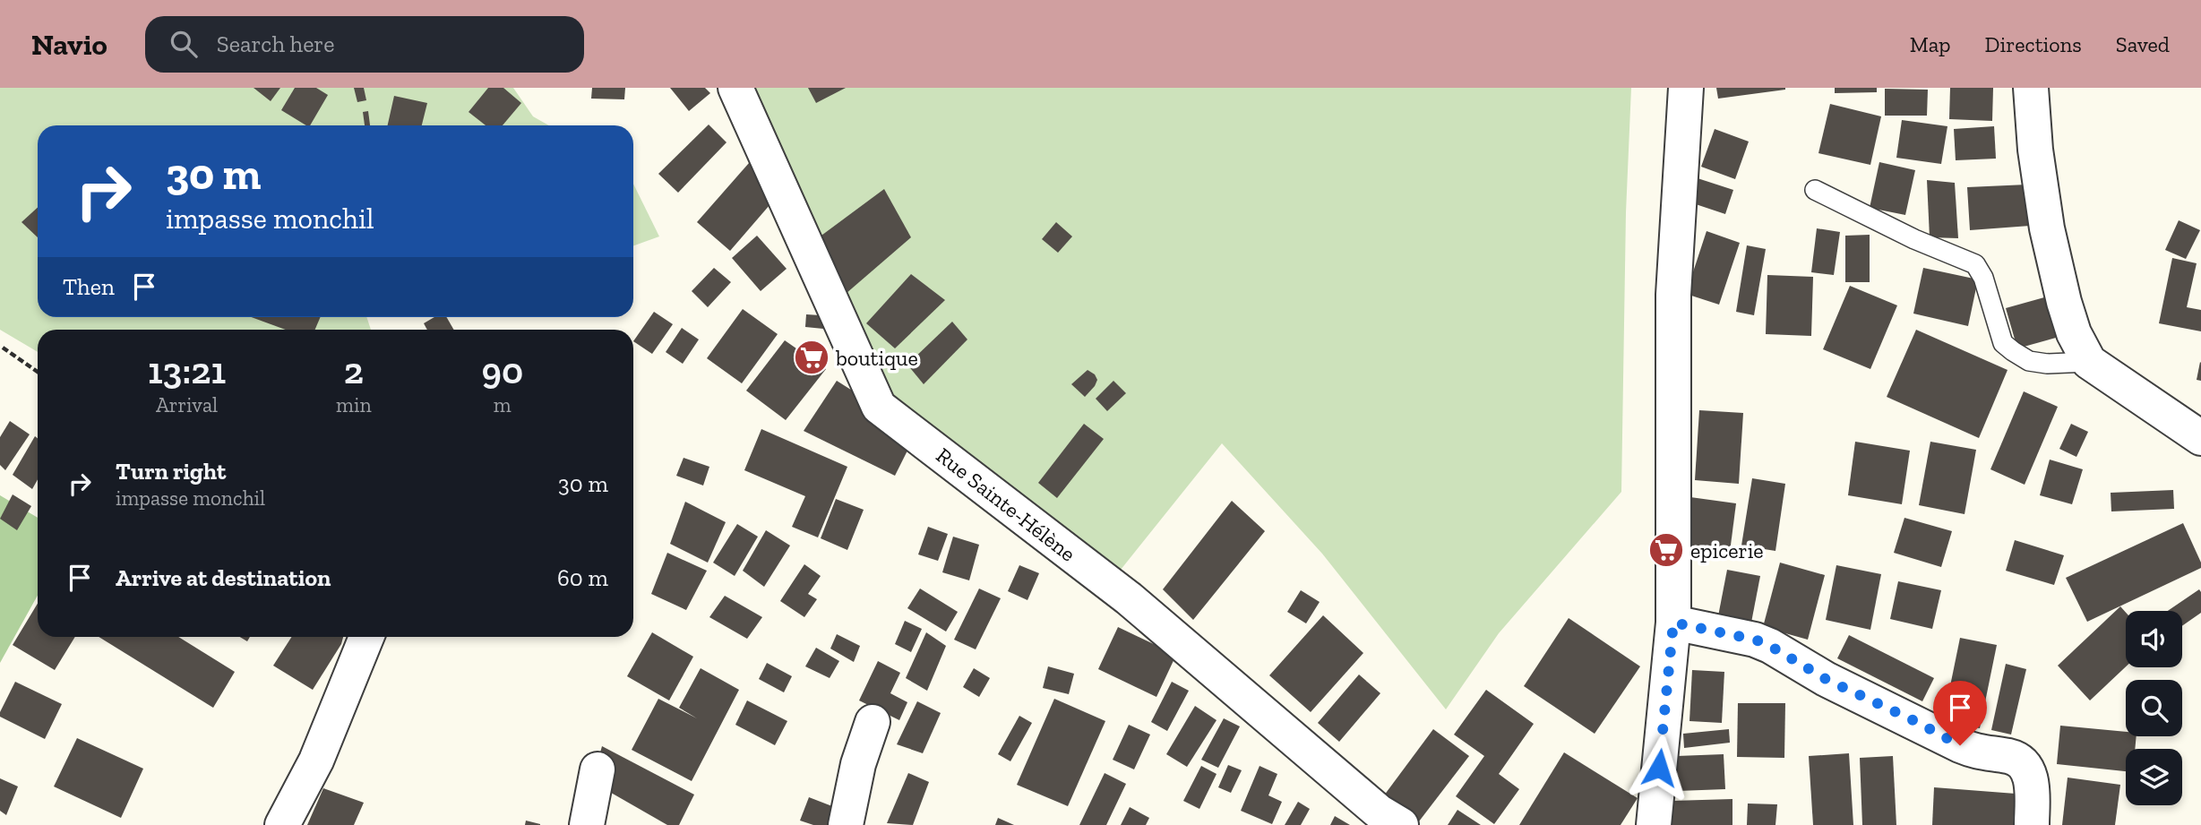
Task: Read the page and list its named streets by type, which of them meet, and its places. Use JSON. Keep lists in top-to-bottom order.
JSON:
{
  "streets": {
    "street": ["Rue Sainte-Hélène"]
  },
  "places": {
    "supermarket": ["boutique", "epicerie"]
  },
  "page": {
    "header": "Navio",
    "search": "Search here",
    "nav": ["Map", "Directions", "Saved"],
    "turn": ["30 m", "impasse monchil"],
    "then": "Then",
    "eta": [
      "13:21",
      "Arrival",
      "2",
      "min",
      "90",
      "m"
    ],
    "list": [
      {
        "name": "Turn right",
        "note": "impasse monchil",
        "value": "30 m"
      },
      {
        "name": "Arrive at destination",
        "value": "60 m"
      }
    ]
  }
}
